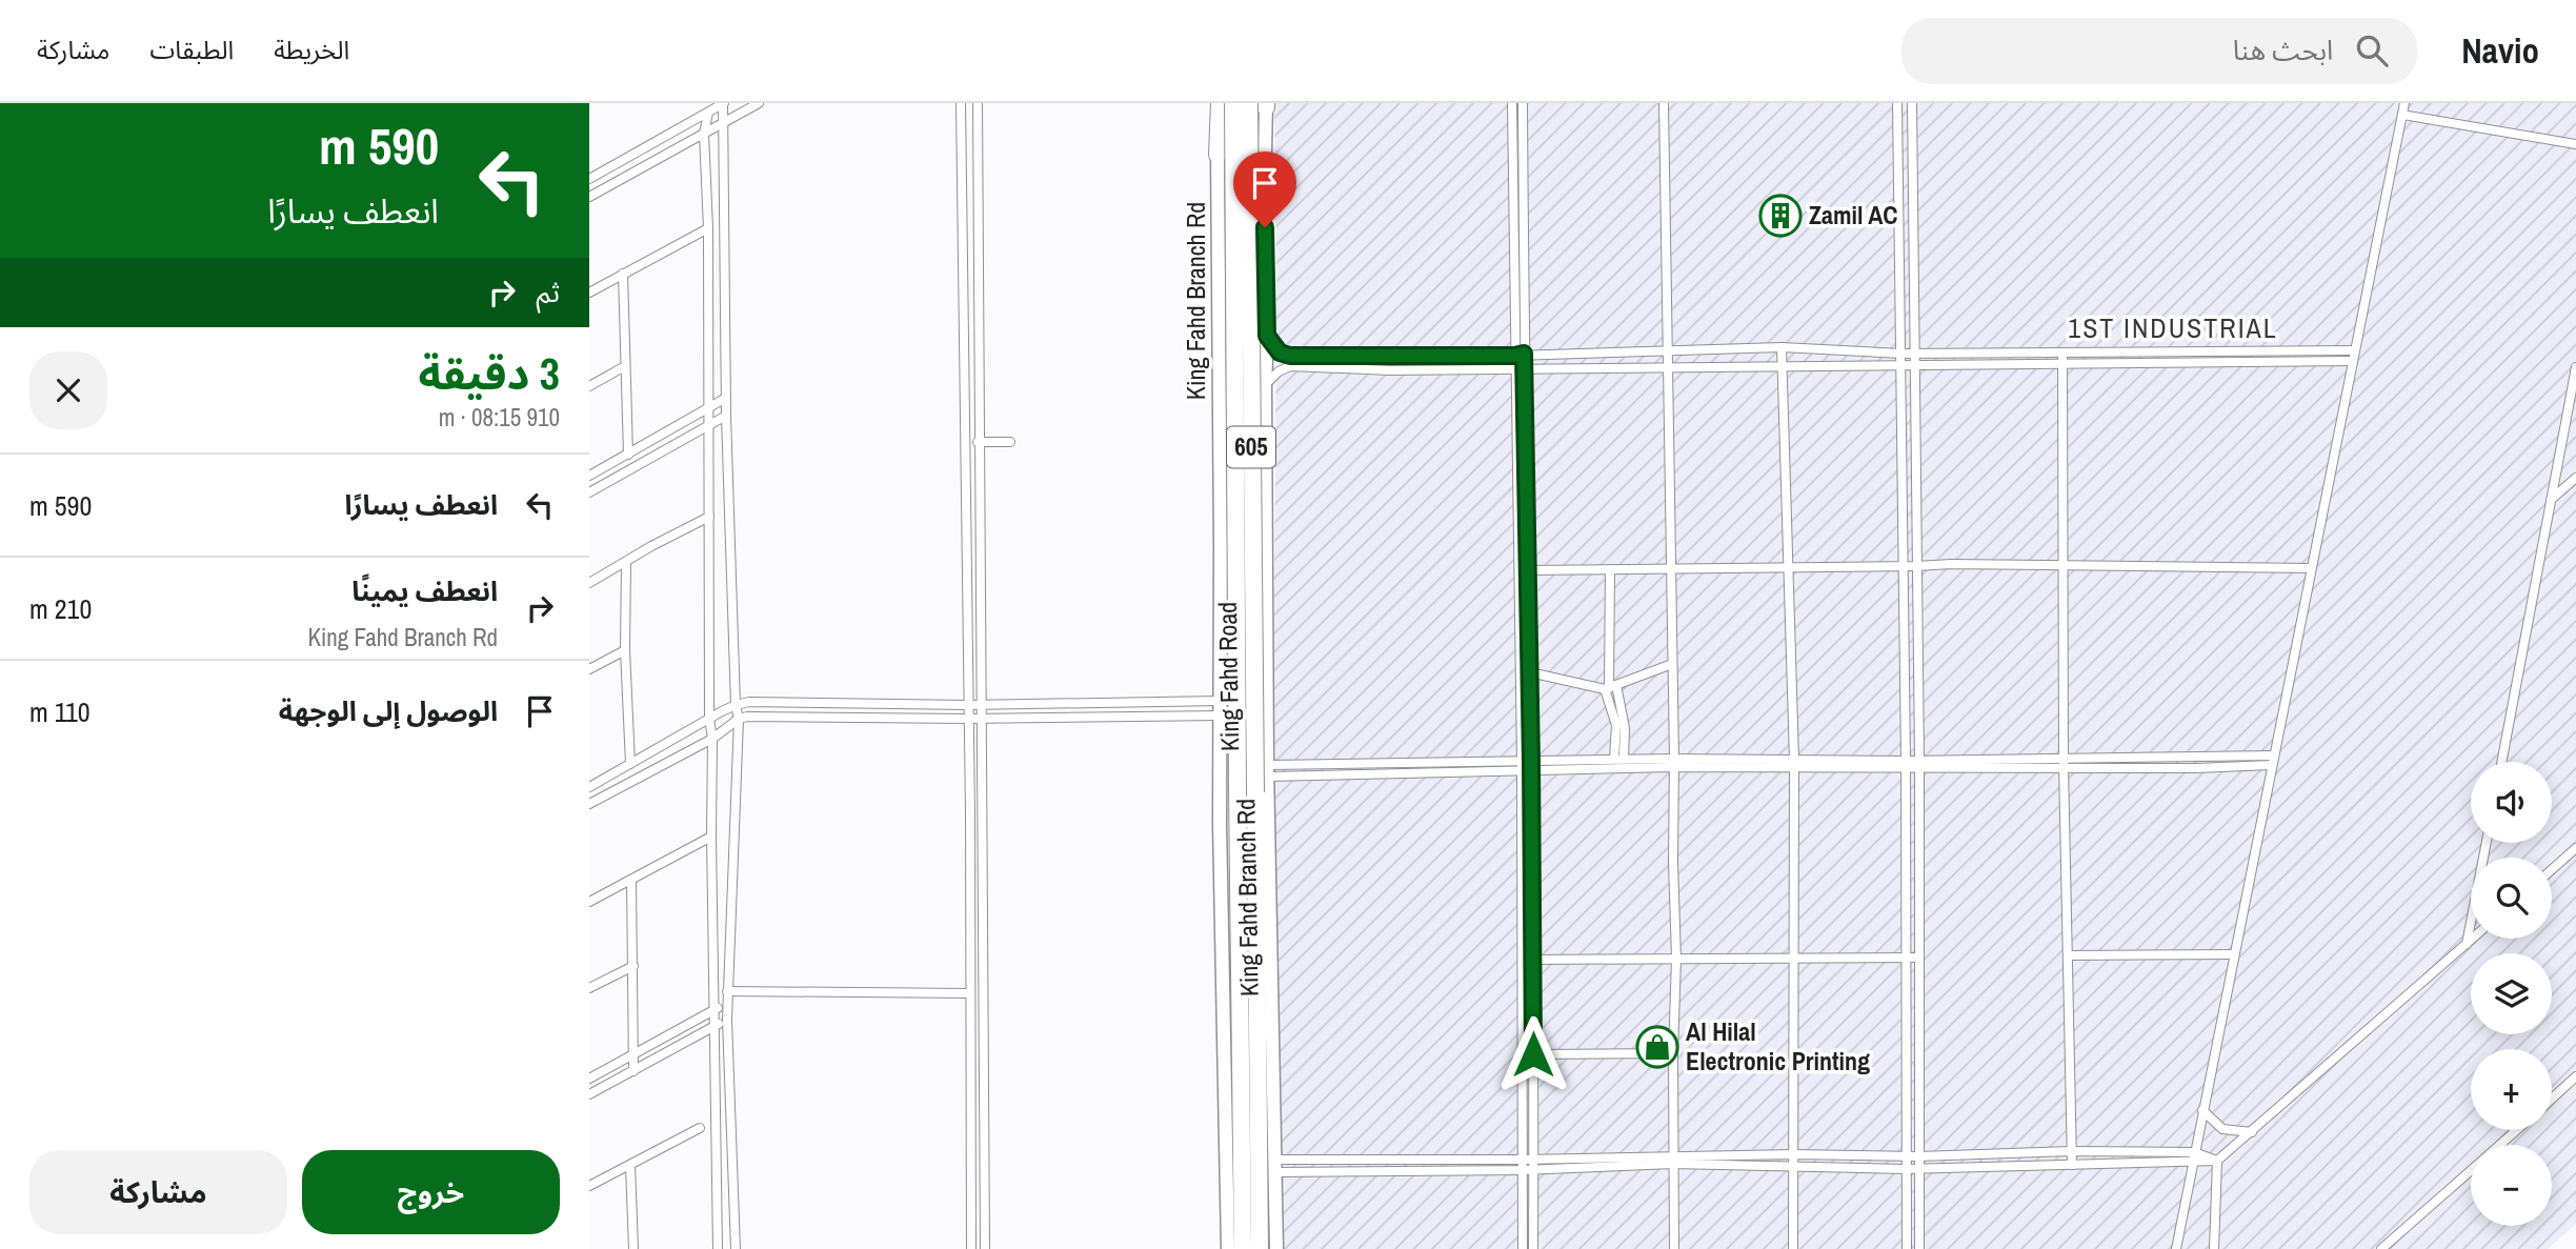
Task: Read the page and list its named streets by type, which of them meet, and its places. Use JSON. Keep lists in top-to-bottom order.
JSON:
{
  "streets": {
    "highway": ["605", "King Fahd Road"],
    "main road": ["King Fahd Branch Rd"]
  },
  "crossings": [
    ["King Fahd Branch Rd", "King Fahd Road"]
  ],
  "districts": ["1ST INDUSTRIAL"],
  "places": {
    "building": ["Zamil AC"],
    "shop": ["Al Hilal Electronic Printing"]
  },
  "page": {
    "header": "Navio",
    "search": "ابحث هنا",
    "nav": ["الخريطة", "الطبقات", "مشاركة"],
    "turn": ["590 m", "انعطف يسارًا"],
    "then": "ثم",
    "heading": ["3 دقيقة", "910 m · 08:15"],
    "list": [
      {
        "name": "انعطف يسارًا",
        "value": "590 m"
      },
      {
        "name": "انعطف يمينًا",
        "note": "King Fahd Branch Rd",
        "value": "210 m"
      },
      {
        "name": "الوصول إلى الوجهة",
        "value": "110 m"
      }
    ],
    "map_buttons": ["+", "−"],
    "buttons": ["خروج", "مشاركة"]
  }
}
